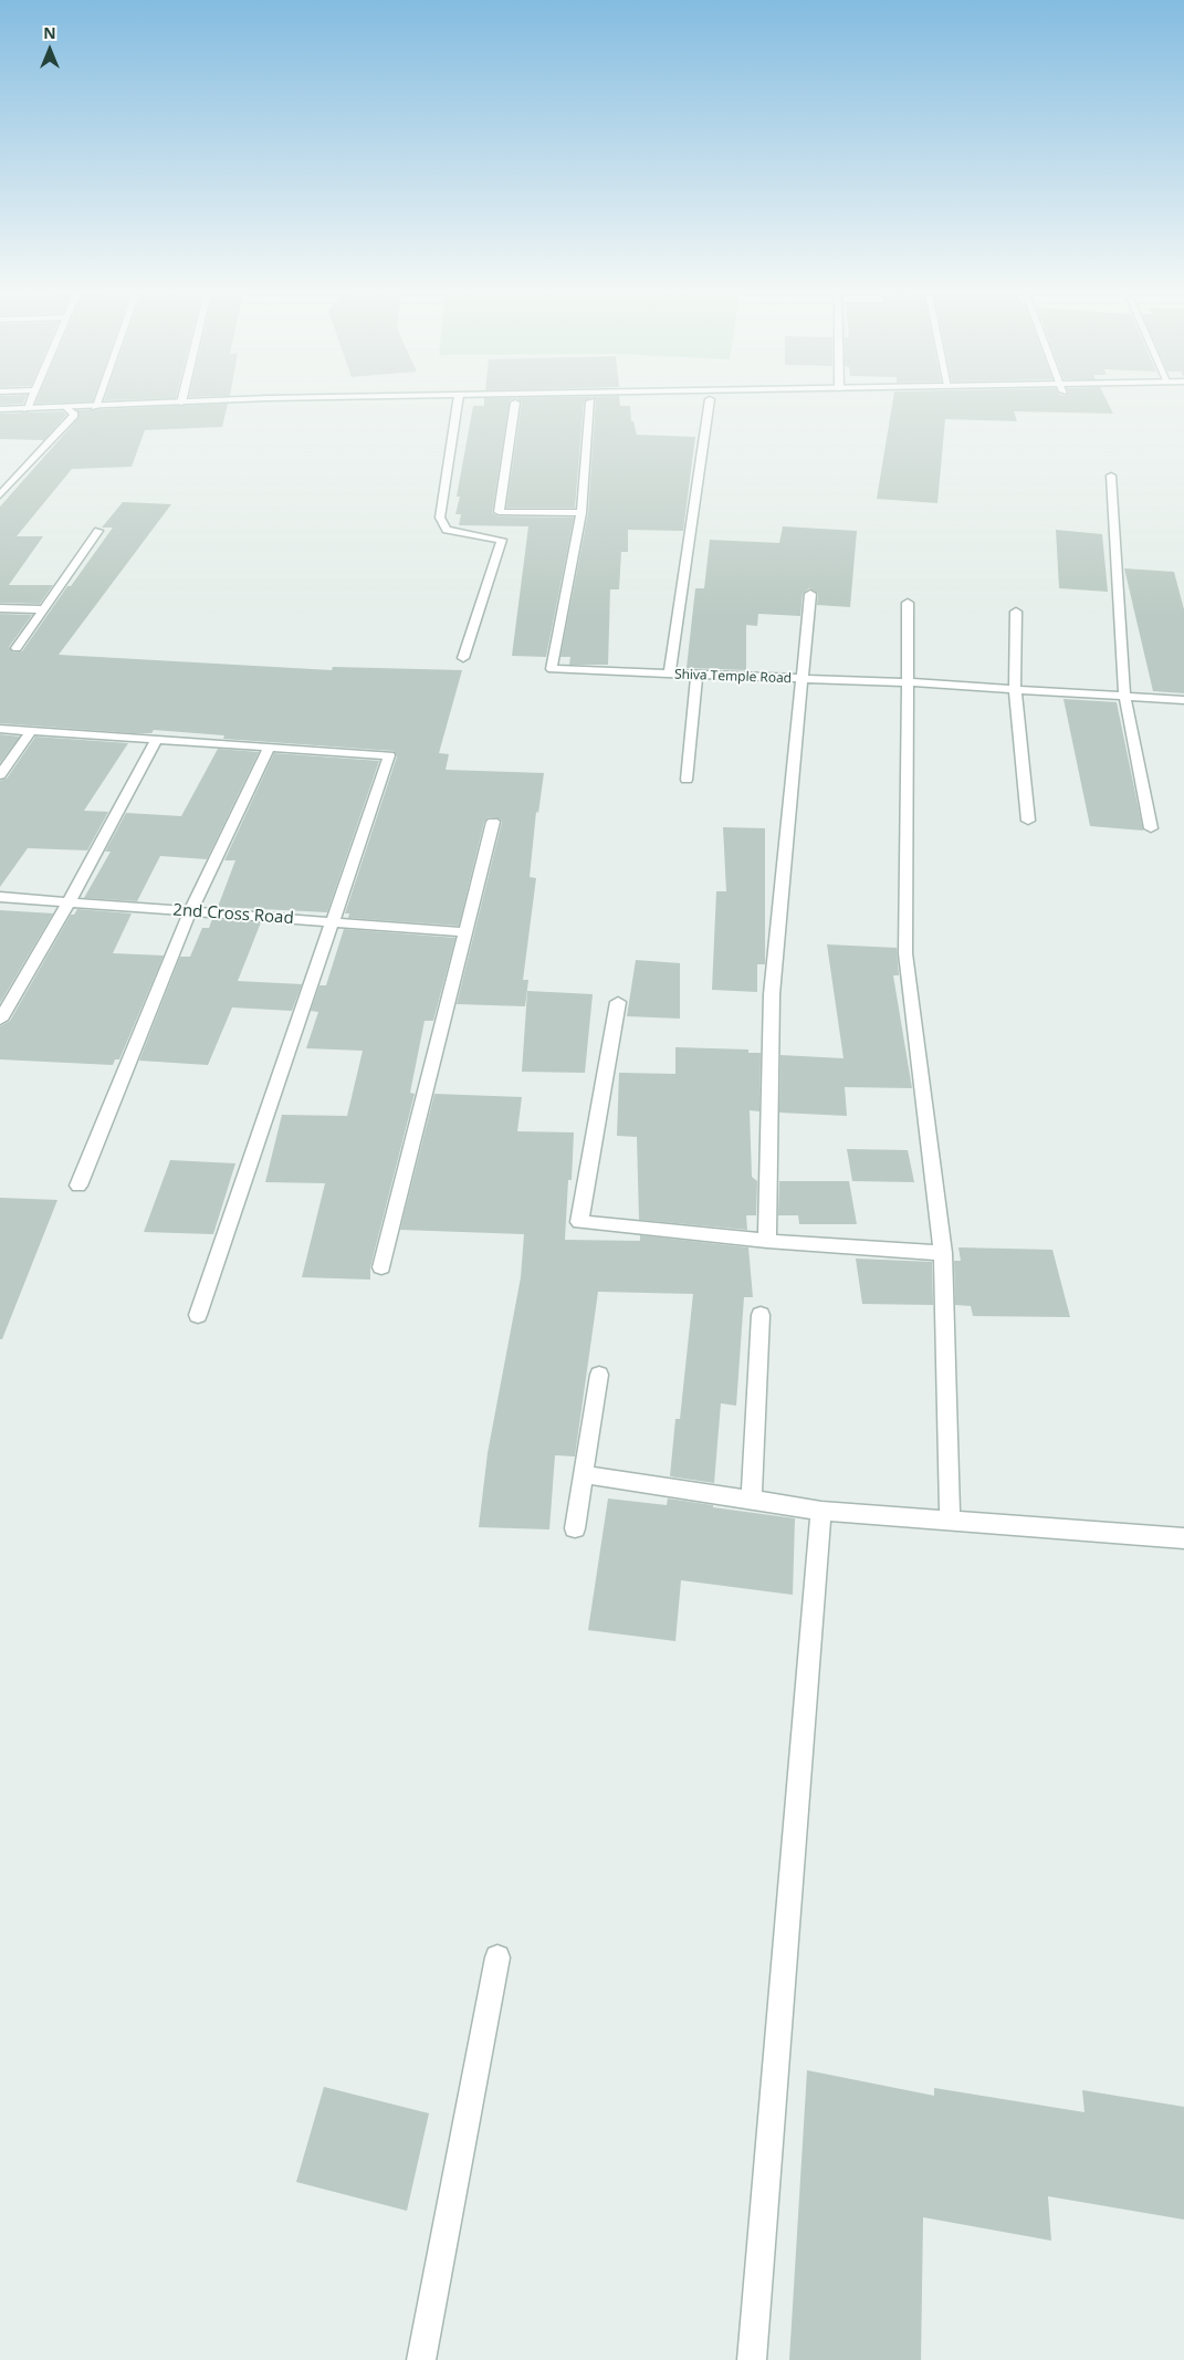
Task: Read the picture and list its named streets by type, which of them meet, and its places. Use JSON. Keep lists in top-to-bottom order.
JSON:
{
  "streets": {
    "street": ["Shiva Temple Road", "2nd Cross Road"]
  },
  "north": "top"
}
